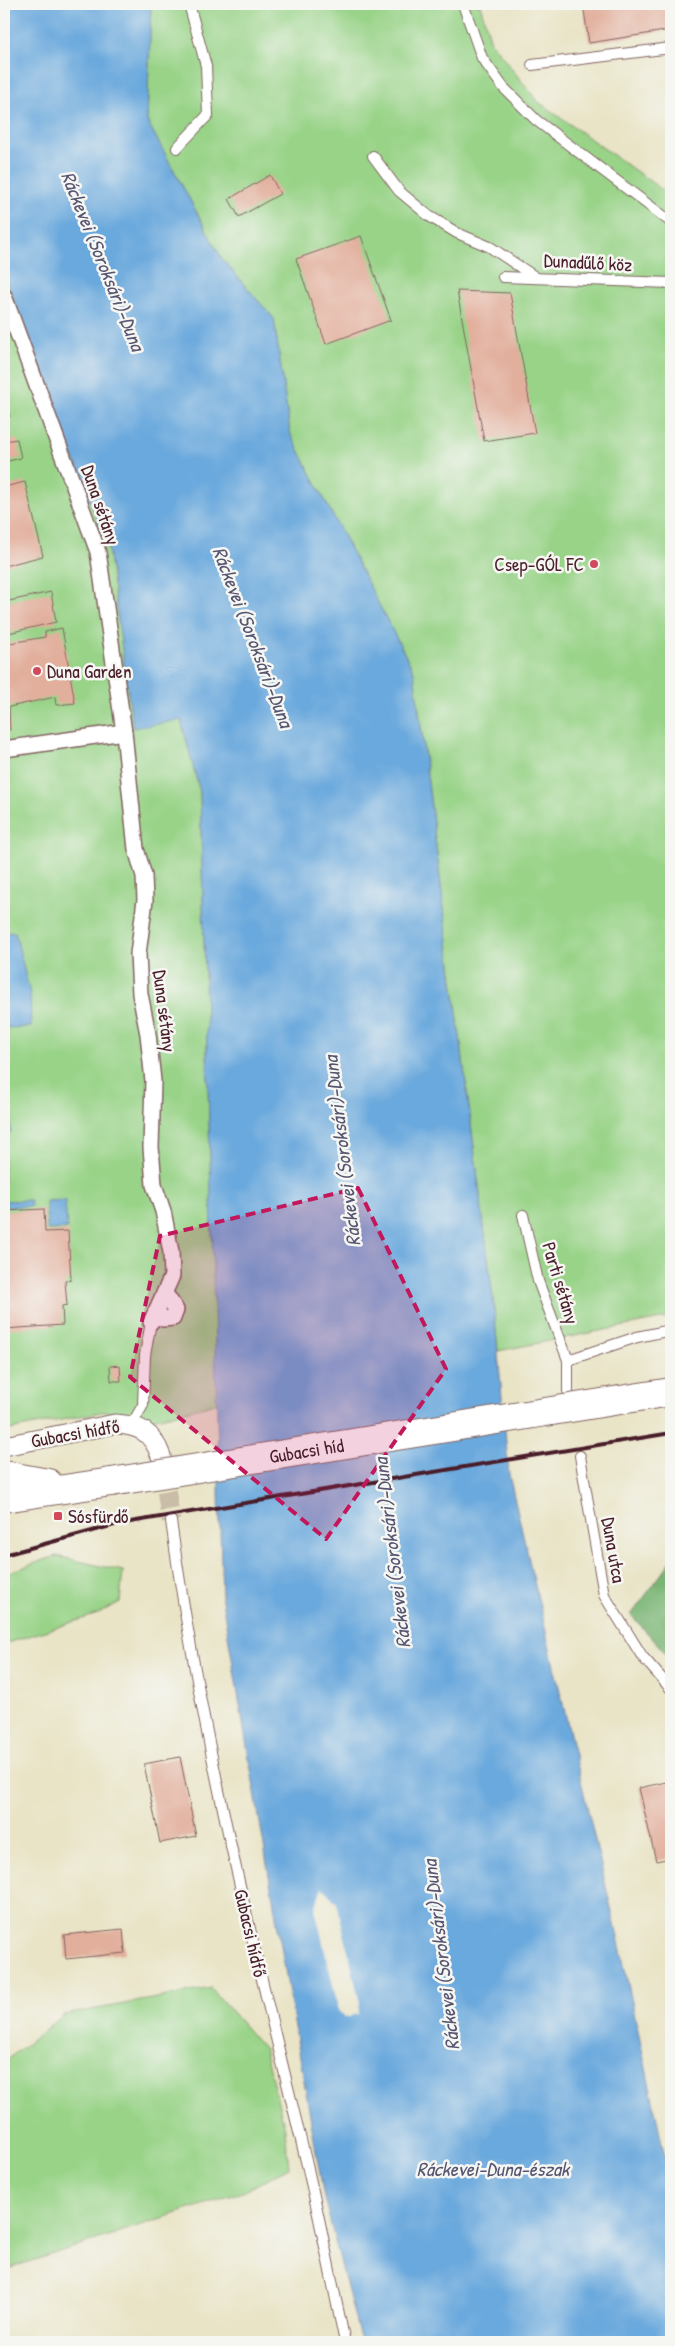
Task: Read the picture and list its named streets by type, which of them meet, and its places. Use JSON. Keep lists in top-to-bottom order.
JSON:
{
  "streets": {
    "main road": ["Gubacsi híd"],
    "street": ["Duna sétány", "Gubacsi hídfő"],
    "lane": ["Dunadűlő köz", "Parti sétány", "Duna utca"]
  },
  "water": ["Ráckevei (Soroksári)-Duna", "Ráckevei-Duna-észak"],
  "places": {
    "other": ["Csep-GÓL FC", "Duna Garden"],
    "transit": ["Sósfürdő"]
  }
}
